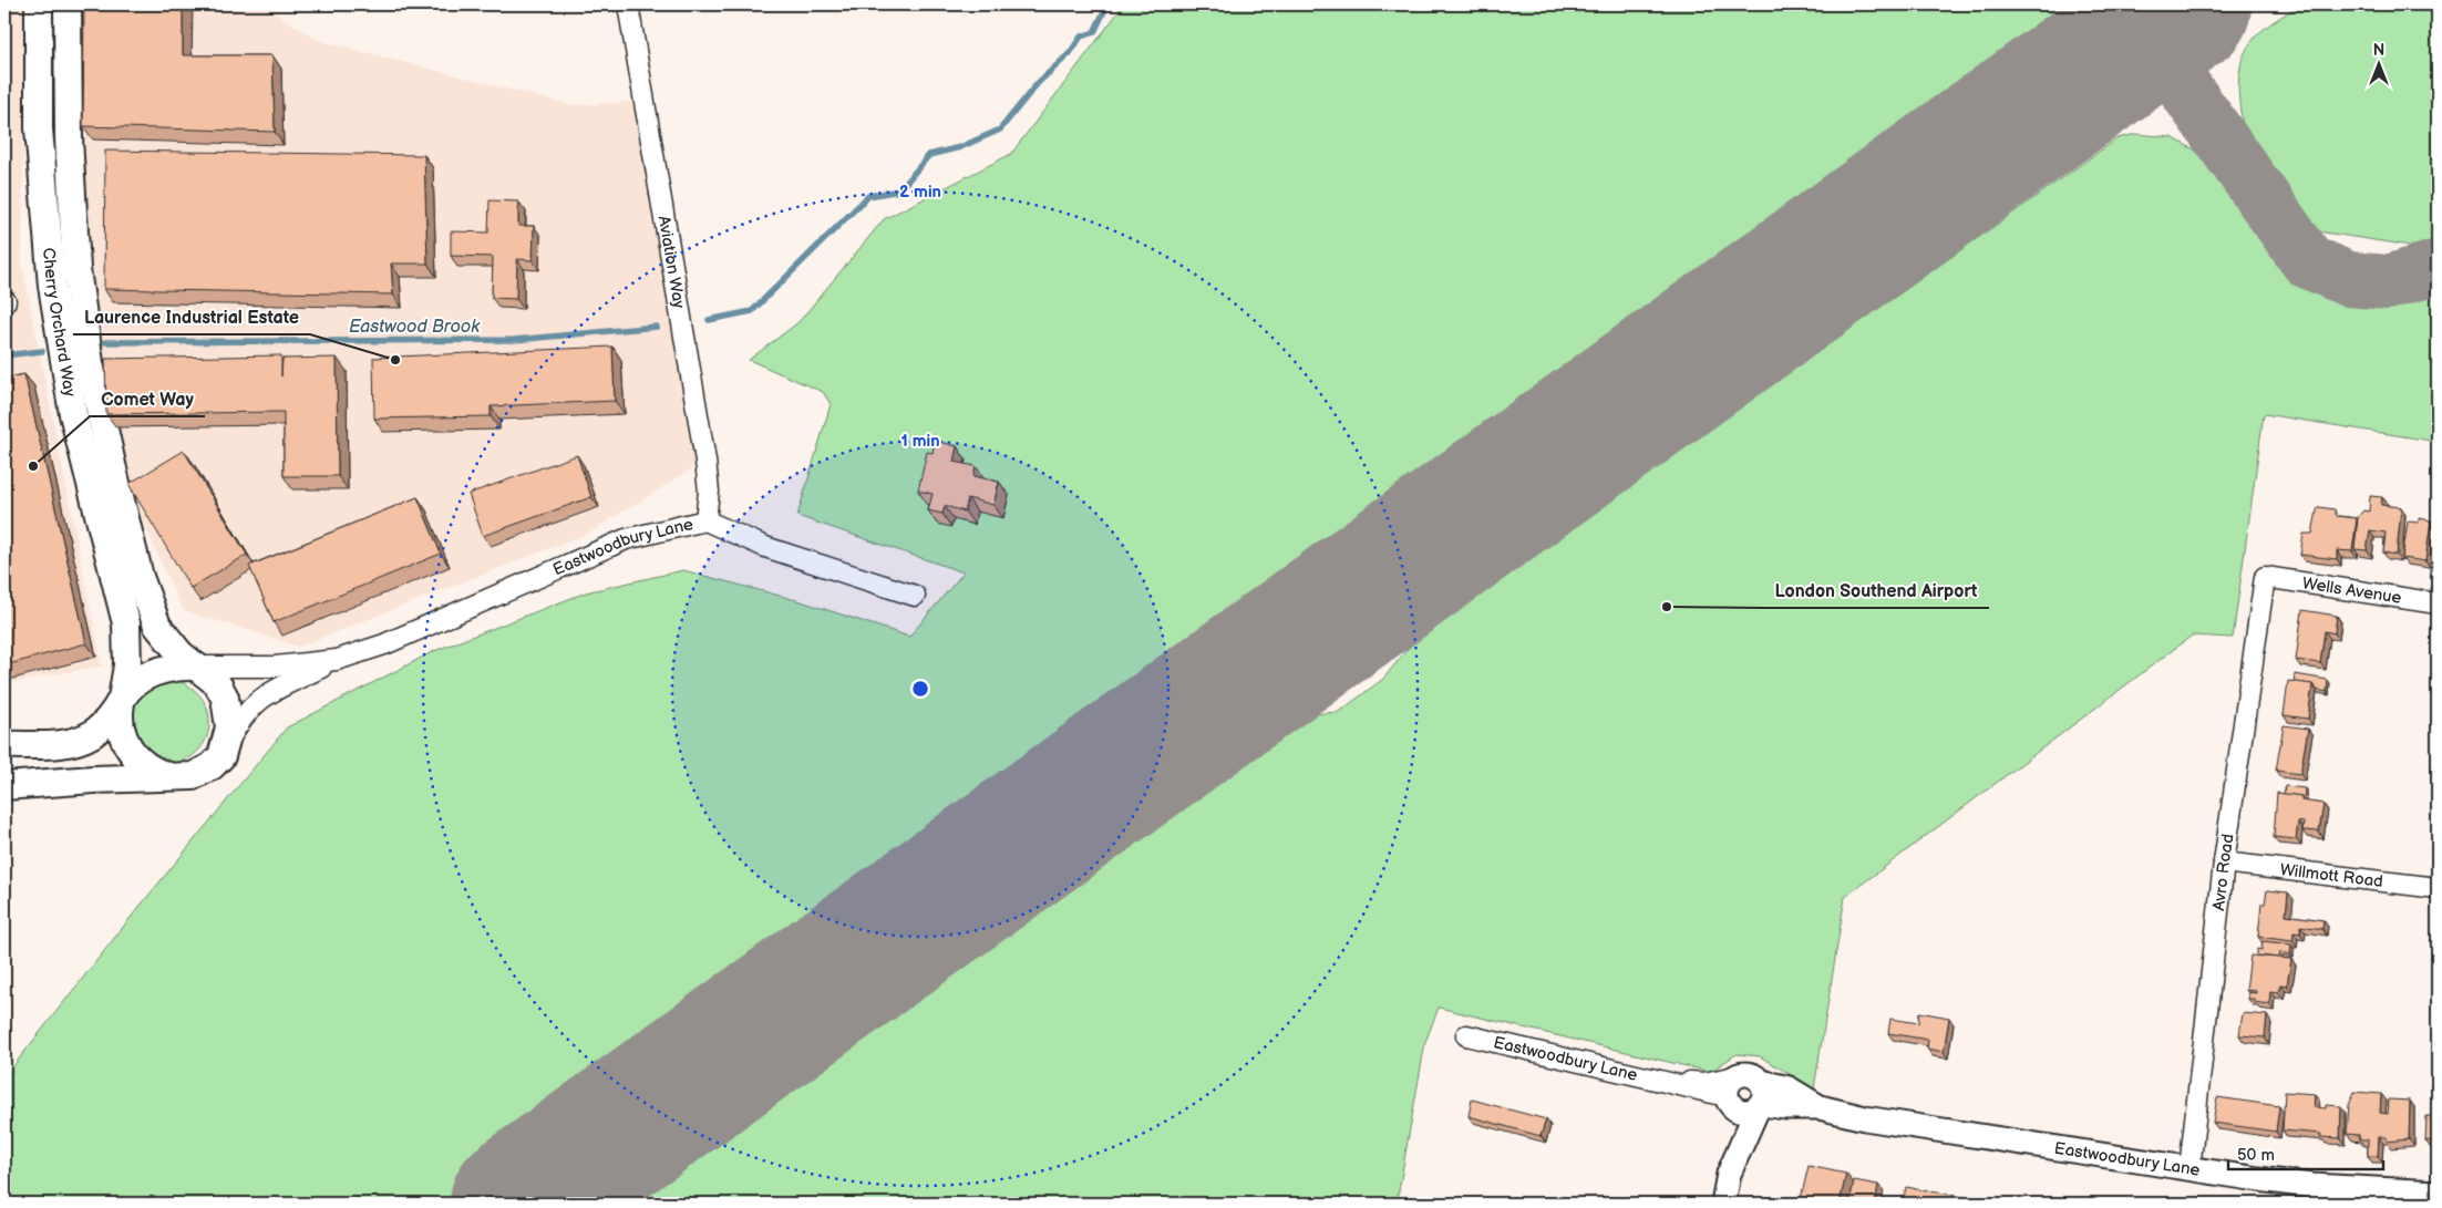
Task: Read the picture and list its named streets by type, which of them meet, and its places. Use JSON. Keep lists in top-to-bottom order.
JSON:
{
  "streets": {
    "main road": ["Cherry Orchard Way", "Eastwoodbury Lane"],
    "street": [
      "Aviation Way",
      "Wells Avenue",
      "Avro Road",
      "Willmott Road"
    ]
  },
  "crossings": [
    ["Aviation Way", "Eastwoodbury Lane"],
    ["Cherry Orchard Way", "Eastwoodbury Lane"],
    ["Eastwoodbury Lane", "Avro Road"],
    ["Wells Avenue", "Avro Road"],
    ["Avro Road", "Willmott Road"]
  ],
  "water": ["Eastwood Brook"],
  "places": ["Laurence Industrial Estate", "Comet Way", "London Southend Airport"],
  "scale_bar": "50 m",
  "north": "top",
  "rings": ["2 min", "1 min"]
}
